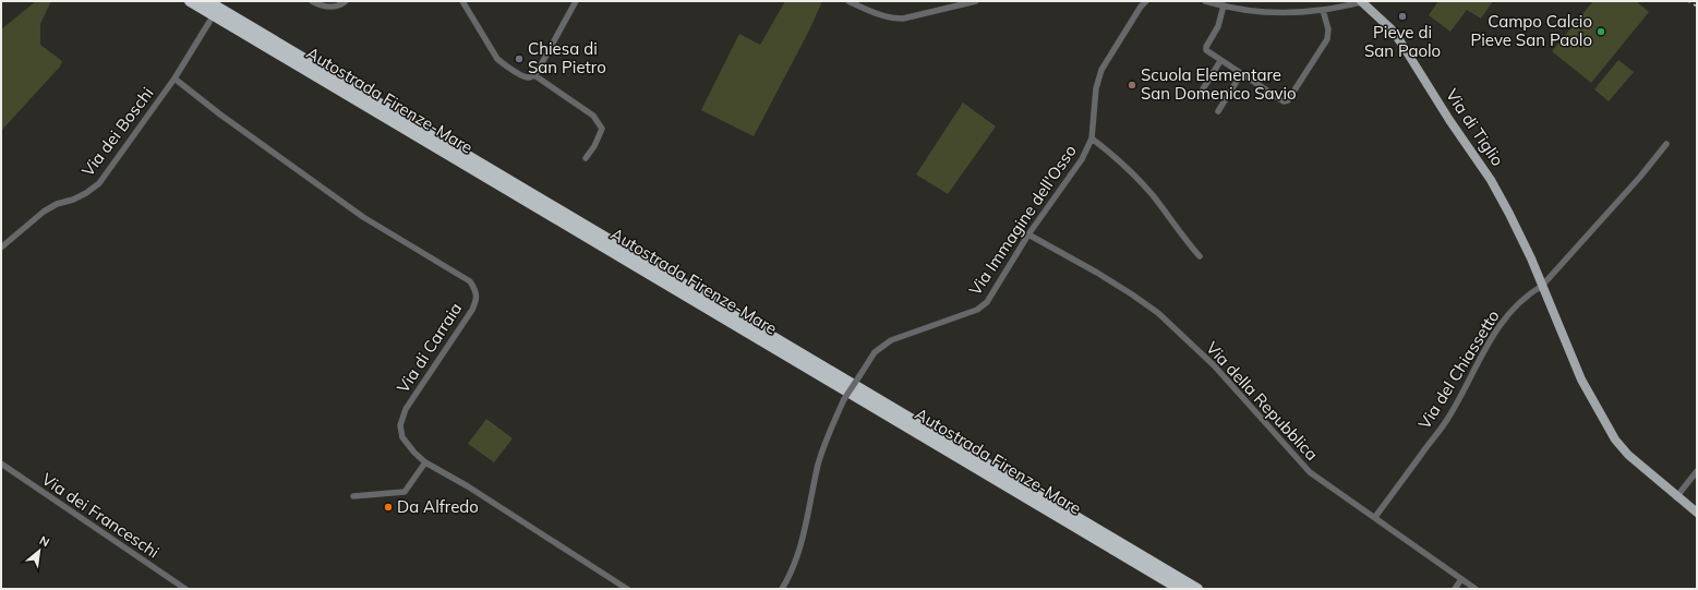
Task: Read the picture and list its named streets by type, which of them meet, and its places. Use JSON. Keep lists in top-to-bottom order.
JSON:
{
  "streets": {
    "highway": ["Autostrada Firenze-Mare"],
    "main road": ["Via di Tiglio"],
    "street": [
      "Via dei Boschi",
      "Via Immagine dell'Osso",
      "Via di Carraia",
      "Via del Chiassetto",
      "Via della Repubblica",
      "Via dei Franceschi"
    ]
  },
  "crossings": [
    ["Via di Tiglio", "Via del Chiassetto"],
    ["Via dei Boschi", "Via di Carraia"],
    ["Via Immagine dell'Osso", "Via della Repubblica"],
    ["Via del Chiassetto", "Via della Repubblica"]
  ],
  "places": [
    "Pieve di San Paolo",
    "Campo Calcio Pieve San Paolo",
    "Chiesa di San Pietro",
    "Scuola Elementare San Domenico Savio",
    "Da Alfredo"
  ],
  "north": "top right"
}
